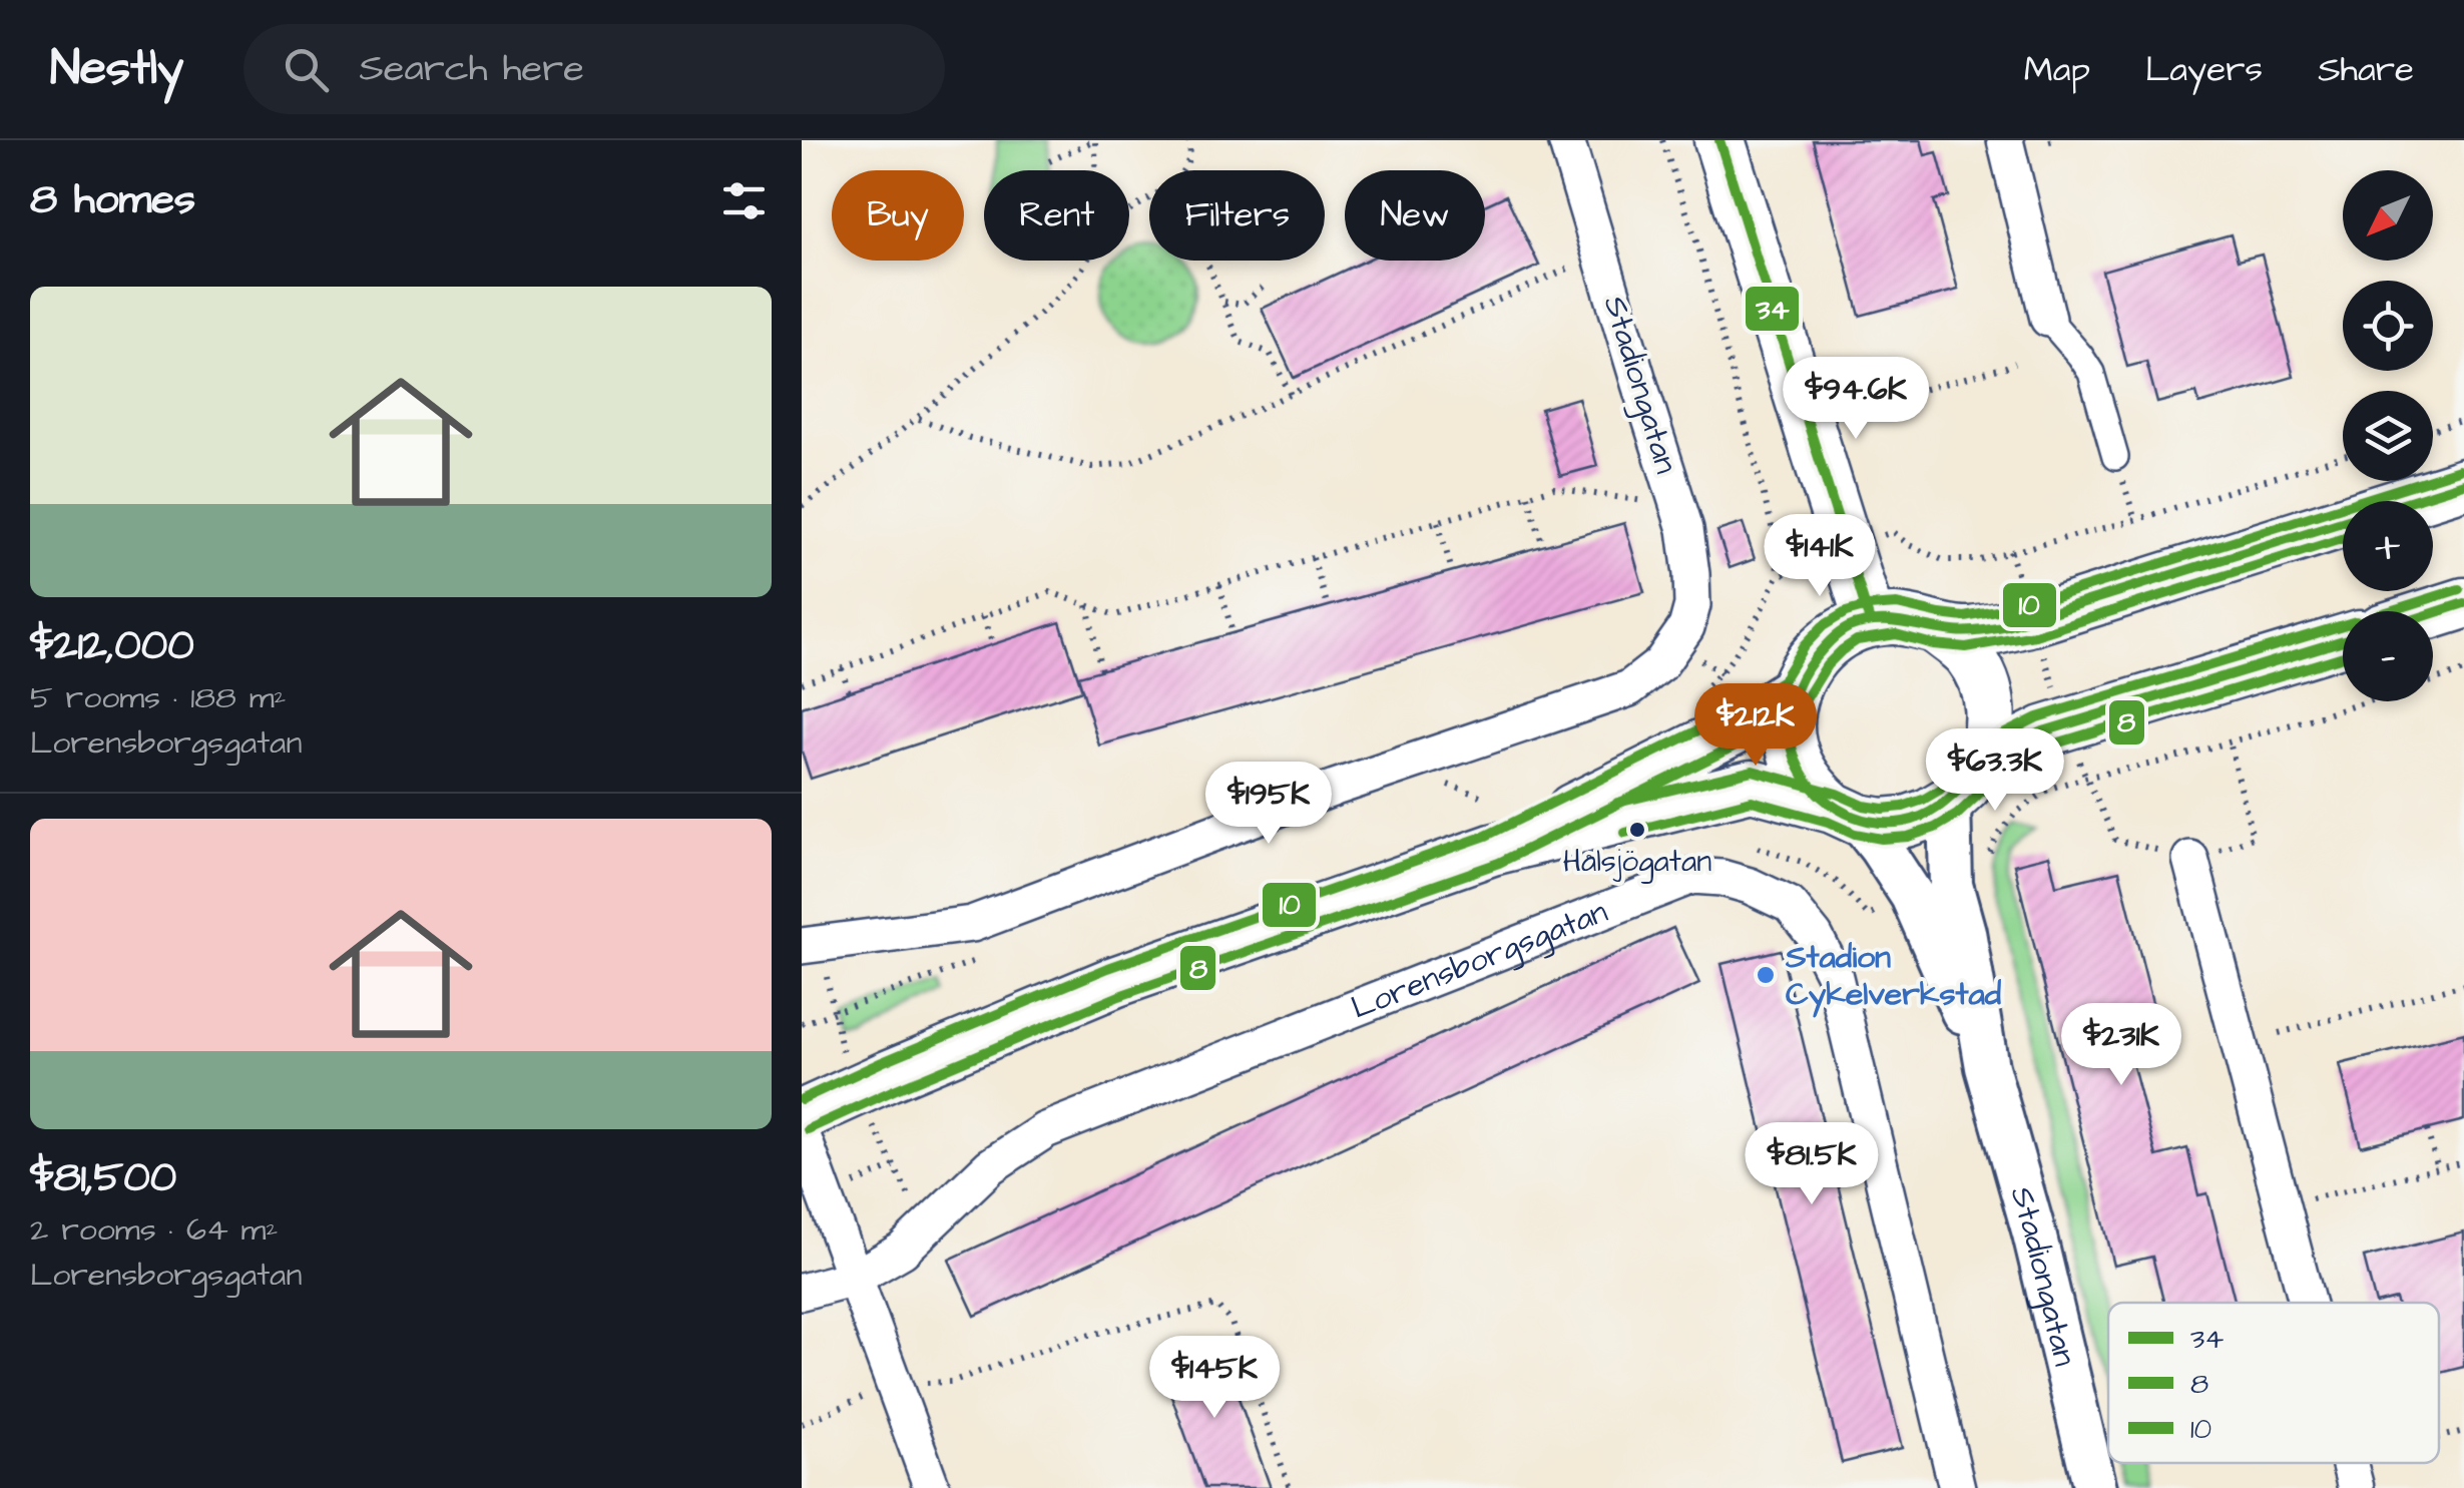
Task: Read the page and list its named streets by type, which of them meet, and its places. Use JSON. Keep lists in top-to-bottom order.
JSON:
{
  "streets": {
    "street": ["Stadiongatan", "Lorensborgsgatan"]
  },
  "places": ["Hålsjögatan", "Stadion Cykelverkstad"],
  "lines": ["transit line 34", "transit line 10", "transit line 8"],
  "legend": ["34", "8", "10"],
  "north": "bottom left",
  "page": {
    "header": "Nestly",
    "search": "Search here",
    "nav": ["Map", "Layers", "Share"],
    "heading": "8 homes",
    "map_buttons": ["+", "−"],
    "chip": [
      "Buy",
      "Rent",
      "Filters",
      "New"
    ],
    "list": [
      {
        "name": "$212,000",
        "note": "5 rooms · 188 m² · Lorensborgsgatan"
      },
      {
        "name": "$81,500",
        "note": "2 rooms · 64 m² · Lorensborgsgatan"
      }
    ],
    "price": [
      "$94.6K",
      "$141K",
      "$212K",
      "$63.3K",
      "$195K",
      "$231K",
      "$81.5K",
      "$145K"
    ]
  }
}
